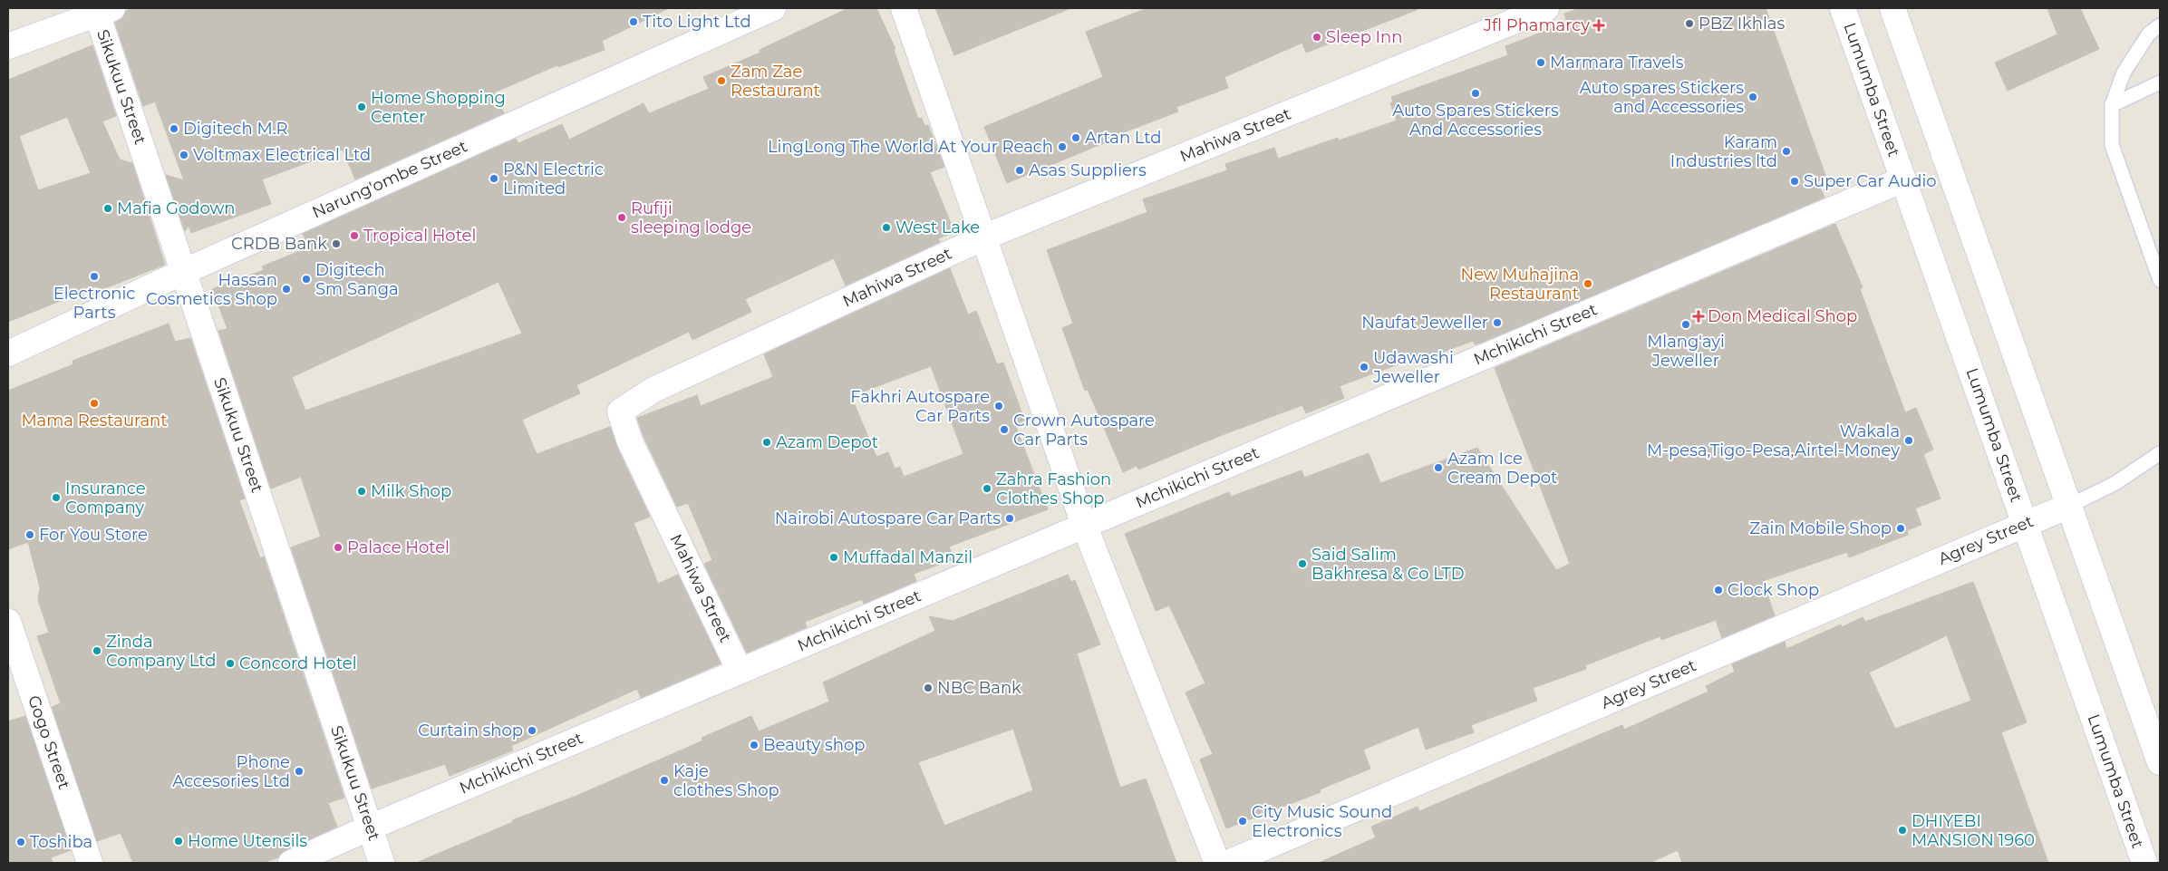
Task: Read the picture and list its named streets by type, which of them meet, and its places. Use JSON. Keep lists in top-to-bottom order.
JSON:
{
  "streets": {
    "street": [
      "Sikukuu Street",
      "Lumumba Street",
      "Mahiwa Street",
      "Narung'ombe Street",
      "Mchikichi Street",
      "Agrey Street",
      "Gogo Street"
    ]
  },
  "crossings": [
    ["Sikukuu Street", "Narung'ombe Street"],
    ["Sikukuu Street", "Mchikichi Street"],
    ["Lumumba Street", "Mchikichi Street"],
    ["Lumumba Street", "Agrey Street"],
    ["Mahiwa Street", "Mchikichi Street"]
  ],
  "places": {
    "other": [
      "Tito Light Ltd",
      "PBZ Ikhlas",
      "Sleep Inn",
      "Marmara Travels",
      "Zam Zae Restaurant",
      "Auto Spares Stickers And Accessories",
      "Auto spares Stickers and Accessories",
      "Home Shopping Center",
      "Digitech M.R",
      "Artan Ltd",
      "LingLong The World At Your Reach",
      "Karam Industries ltd",
      "Voltmax Electrical Ltd",
      "Asas Suppliers",
      "P&N Electric Limited",
      "Super Car Audio",
      "Mafia Godown",
      "Rufiji sleeping lodge",
      "West Lake",
      "Tropical Hotel",
      "CRDB Bank",
      "Electronic Parts",
      "Digitech Sm Sanga",
      "New Muhajina Restaurant",
      "Hassan Cosmetics Shop",
      "Naufat Jeweller",
      "Mlang'ayi Jeweller",
      "Udawashi Jeweller",
      "Mama Restaurant",
      "Fakhri Autospare Car Parts",
      "Crown Autospare Car Parts",
      "Wakala M-pesa,Tigo-Pesa,Airtel-Money",
      "Azam Depot",
      "Azam Ice Cream Depot",
      "Zahra Fashion Clothes Shop",
      "Milk Shop",
      "Insurance Company",
      "Nairobi Autospare Car Parts",
      "Zain Mobile Shop",
      "For You Store",
      "Palace Hotel",
      "Muffadal Manzil",
      "Said Salim Bakhresa & Co LTD",
      "Clock Shop",
      "Zinda Company Ltd",
      "Concord Hotel",
      "NBC Bank",
      "Curtain shop",
      "Beauty shop",
      "Phone Accesories Ltd",
      "Kaje clothes Shop",
      "City Music Sound Electronics",
      "DHIYEBI MANSION 1960",
      "Home Utensils",
      "Toshiba"
    ],
    "health": ["Jfl Phamarcy", "Don Medical Shop"]
  }
}
